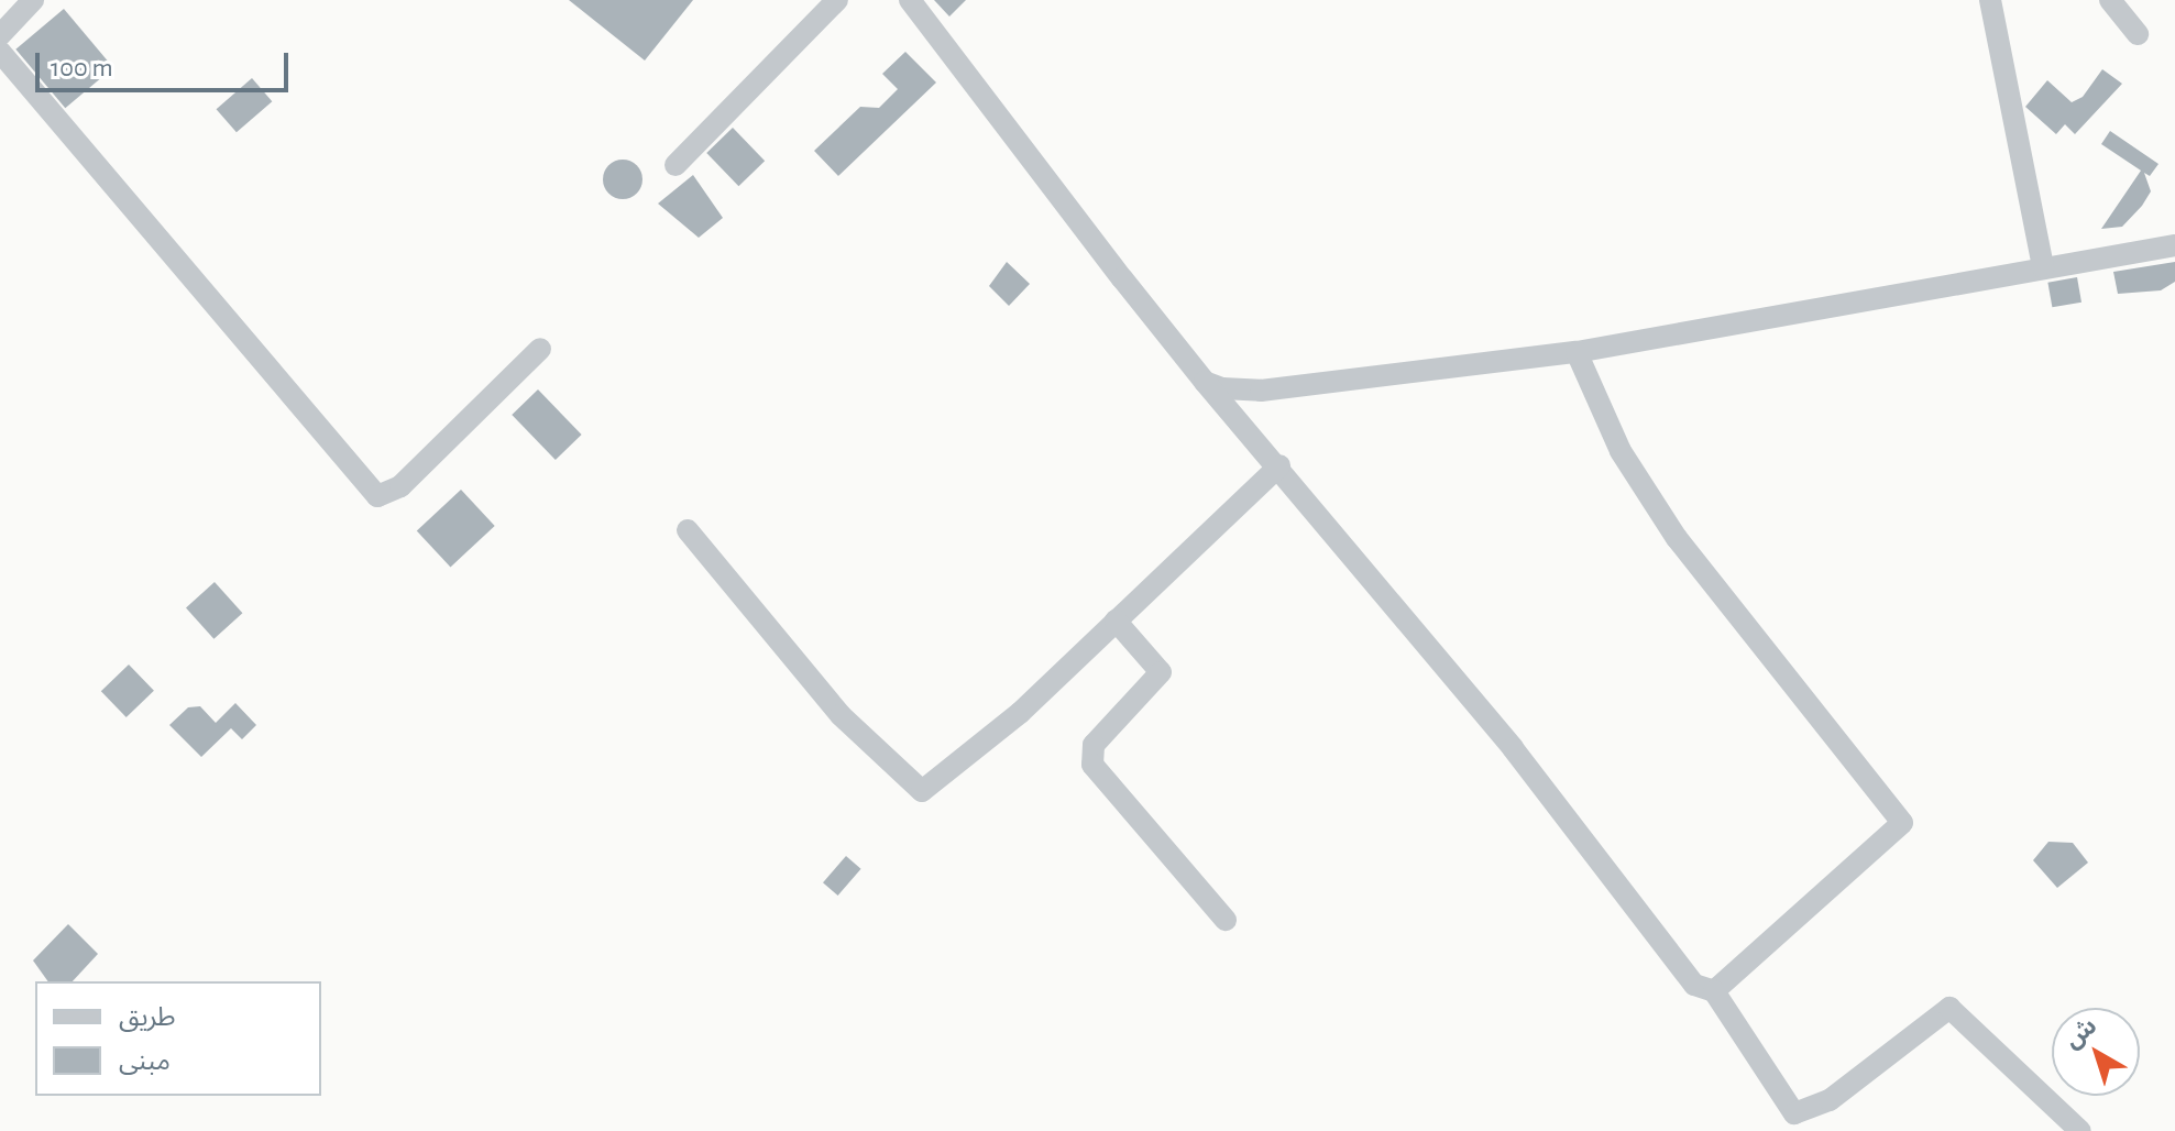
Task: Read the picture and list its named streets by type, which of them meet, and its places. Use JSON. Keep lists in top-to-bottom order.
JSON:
{
  "legend": ["طريق", "مبنى"],
  "scale_bar": "100 m",
  "north": "top left"
}
